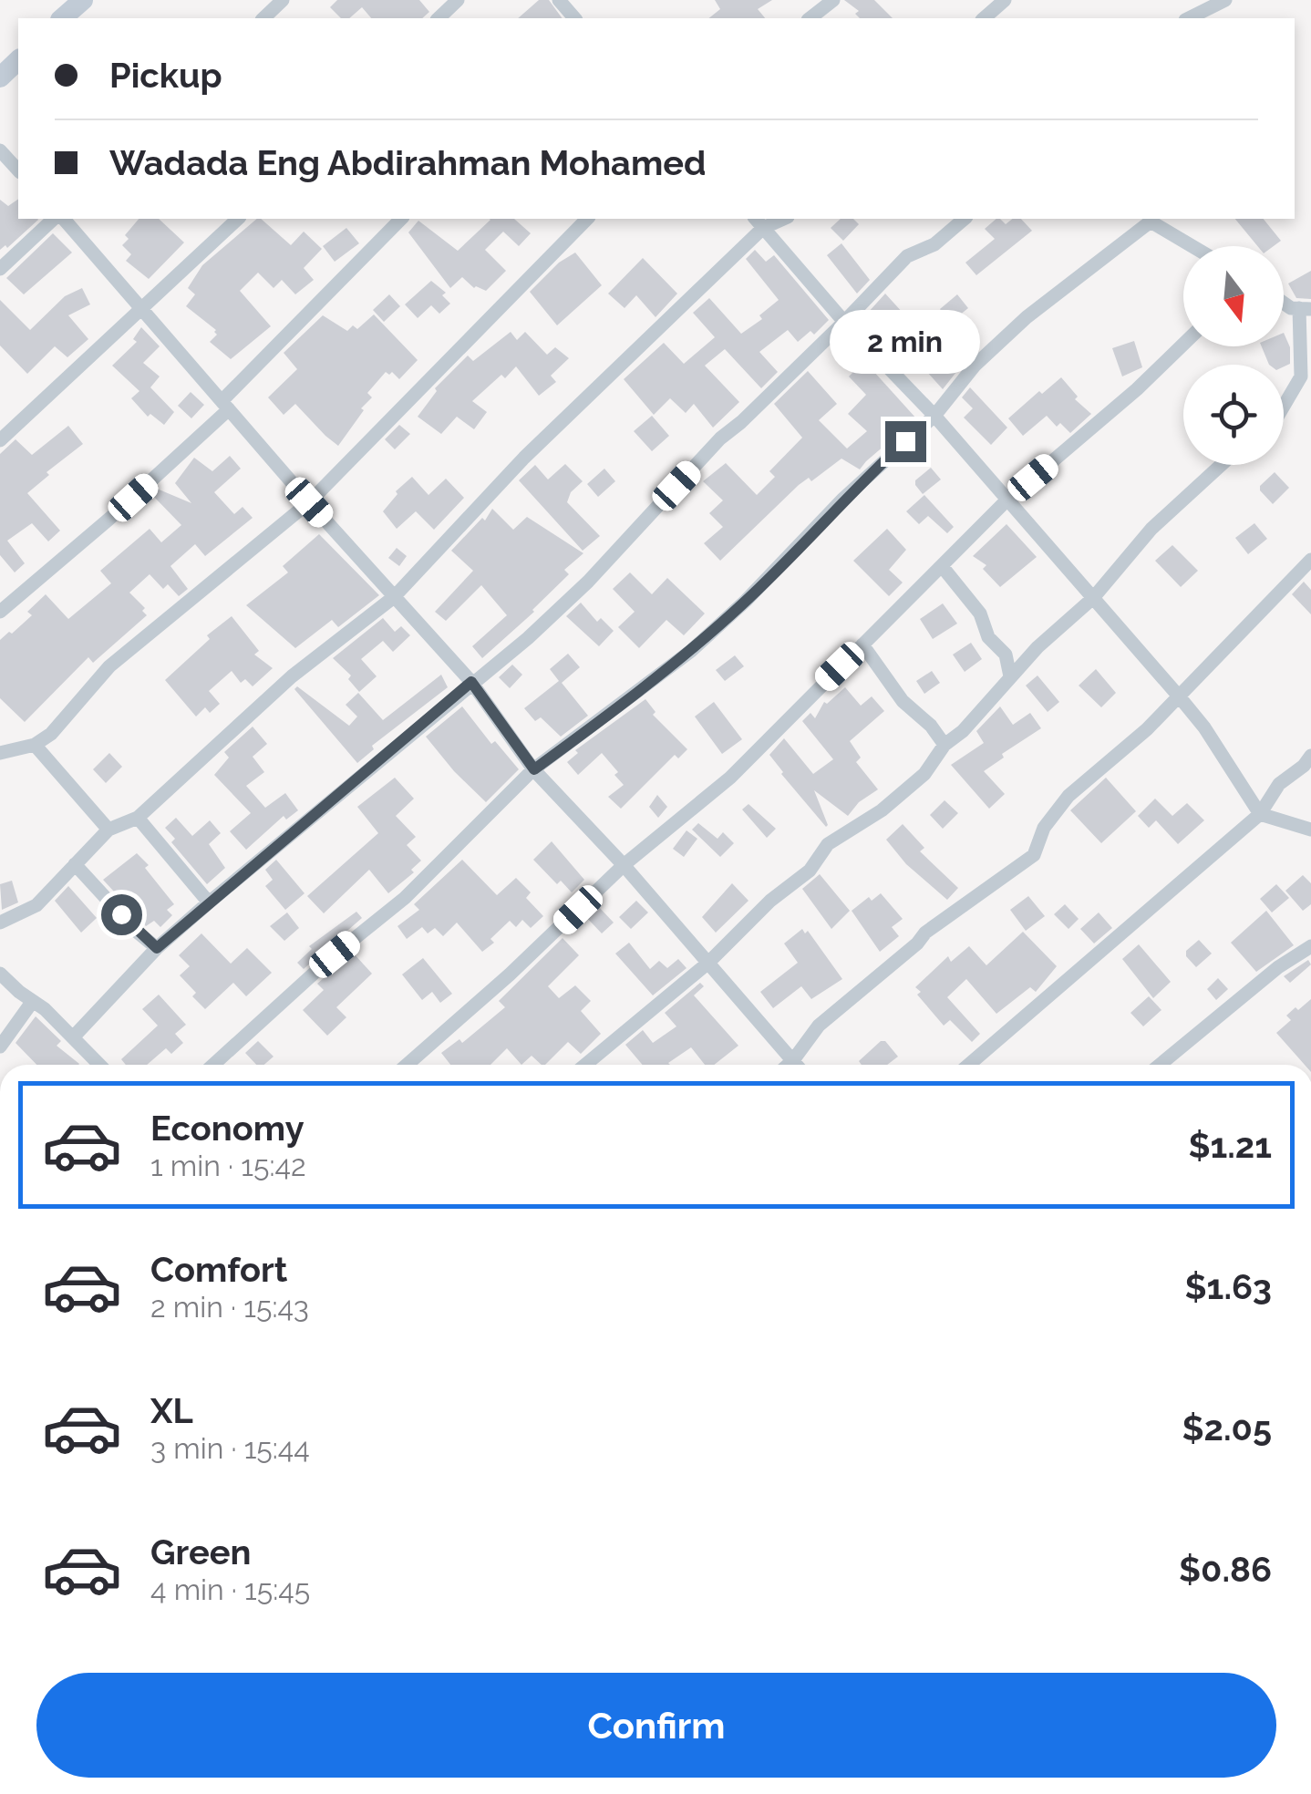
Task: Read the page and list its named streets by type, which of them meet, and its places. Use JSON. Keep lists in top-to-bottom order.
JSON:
{
  "north": "bottom",
  "page": {
    "banner": ["Pickup", "Wadada Eng Abdirahman Mohamed"],
    "bubble": "2 min",
    "list": [
      {
        "name": "Economy",
        "note": "1 min · 15:42",
        "value": "$1.21"
      },
      {
        "name": "Comfort",
        "note": "2 min · 15:43",
        "value": "$1.63"
      },
      {
        "name": "XL",
        "note": "3 min · 15:44",
        "value": "$2.05"
      },
      {
        "name": "Green",
        "note": "4 min · 15:45",
        "value": "$0.86"
      }
    ],
    "buttons": "Confirm"
  }
}
